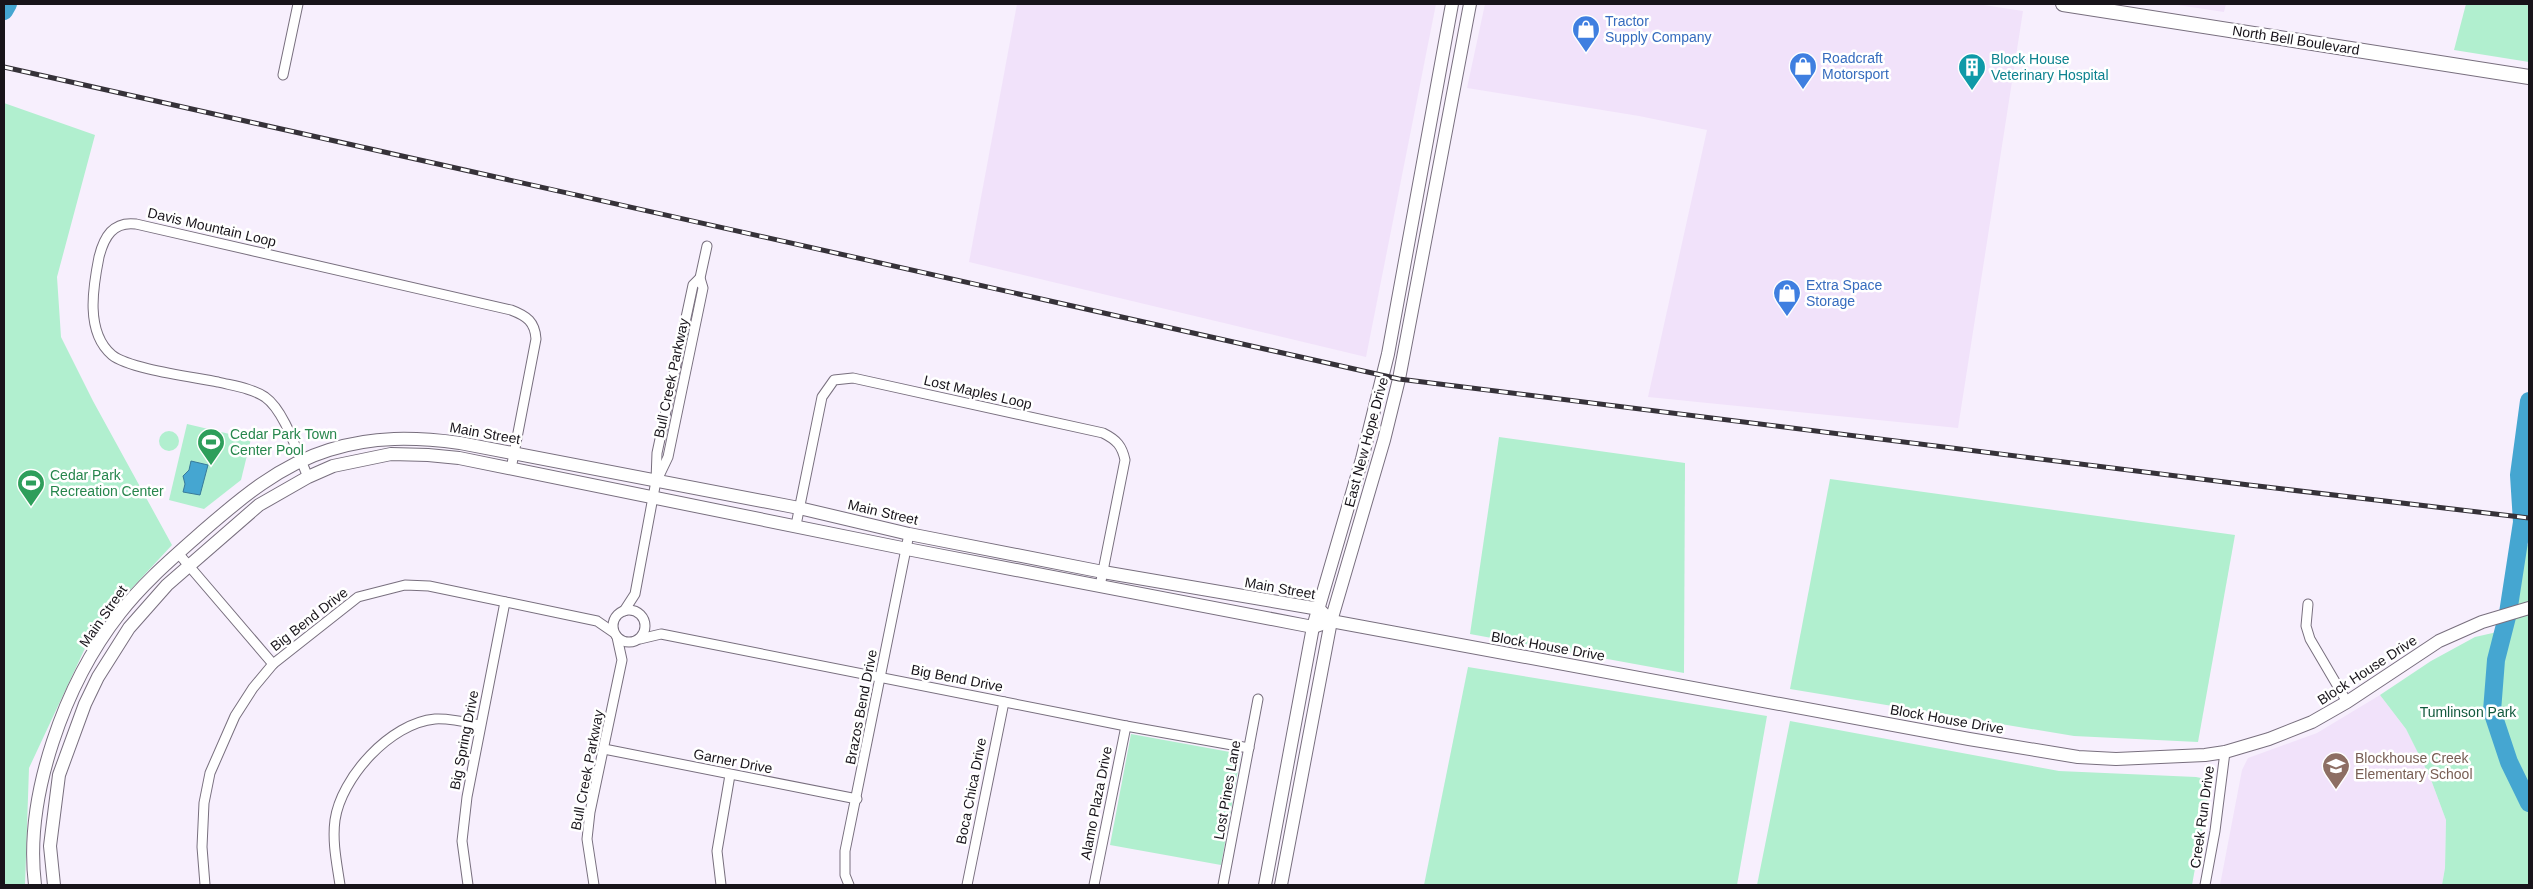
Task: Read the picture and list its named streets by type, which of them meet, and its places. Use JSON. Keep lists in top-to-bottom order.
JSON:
{
  "streets": {
    "main road": ["North Bell Boulevard"],
    "street": [
      "Davis Mountain Loop",
      "Bull Creek Parkway",
      "Lost Maples Loop",
      "Main Street",
      "East New Hope Drive",
      "Big Bend Drive",
      "Block House Drive",
      "Brazos Bend Drive",
      "Big Spring Drive",
      "Garner Drive",
      "Lost Pines Lane",
      "Boca Chica Drive",
      "Alamo Plaza Drive",
      "Creek Run Drive"
    ]
  },
  "crossings": [
    ["Davis Mountain Loop", "Main Street"],
    ["Bull Creek Parkway", "Main Street"],
    ["Bull Creek Parkway", "Big Bend Drive"],
    ["Bull Creek Parkway", "Garner Drive"],
    ["Lost Maples Loop", "Main Street"],
    ["Main Street", "East New Hope Drive"],
    ["Main Street", "Block House Drive"],
    ["Main Street", "Brazos Bend Drive"],
    ["East New Hope Drive", "Block House Drive"],
    ["Big Bend Drive", "Brazos Bend Drive"],
    ["Big Bend Drive", "Big Spring Drive"],
    ["Big Bend Drive", "Lost Pines Lane"],
    ["Big Bend Drive", "Boca Chica Drive"],
    ["Big Bend Drive", "Alamo Plaza Drive"],
    ["Block House Drive", "Creek Run Drive"],
    ["Brazos Bend Drive", "Garner Drive"]
  ],
  "parks": ["Tumlinson Park"],
  "places": {
    "shop": ["Tractor Supply Company", "Roadcraft Motorsport", "Extra Space Storage"],
    "building": ["Block House Veterinary Hospital"],
    "sports": ["Cedar Park Town Center Pool", "Cedar Park Recreation Center"],
    "school or university": ["Blockhouse Creek Elementary School"]
  }
}
